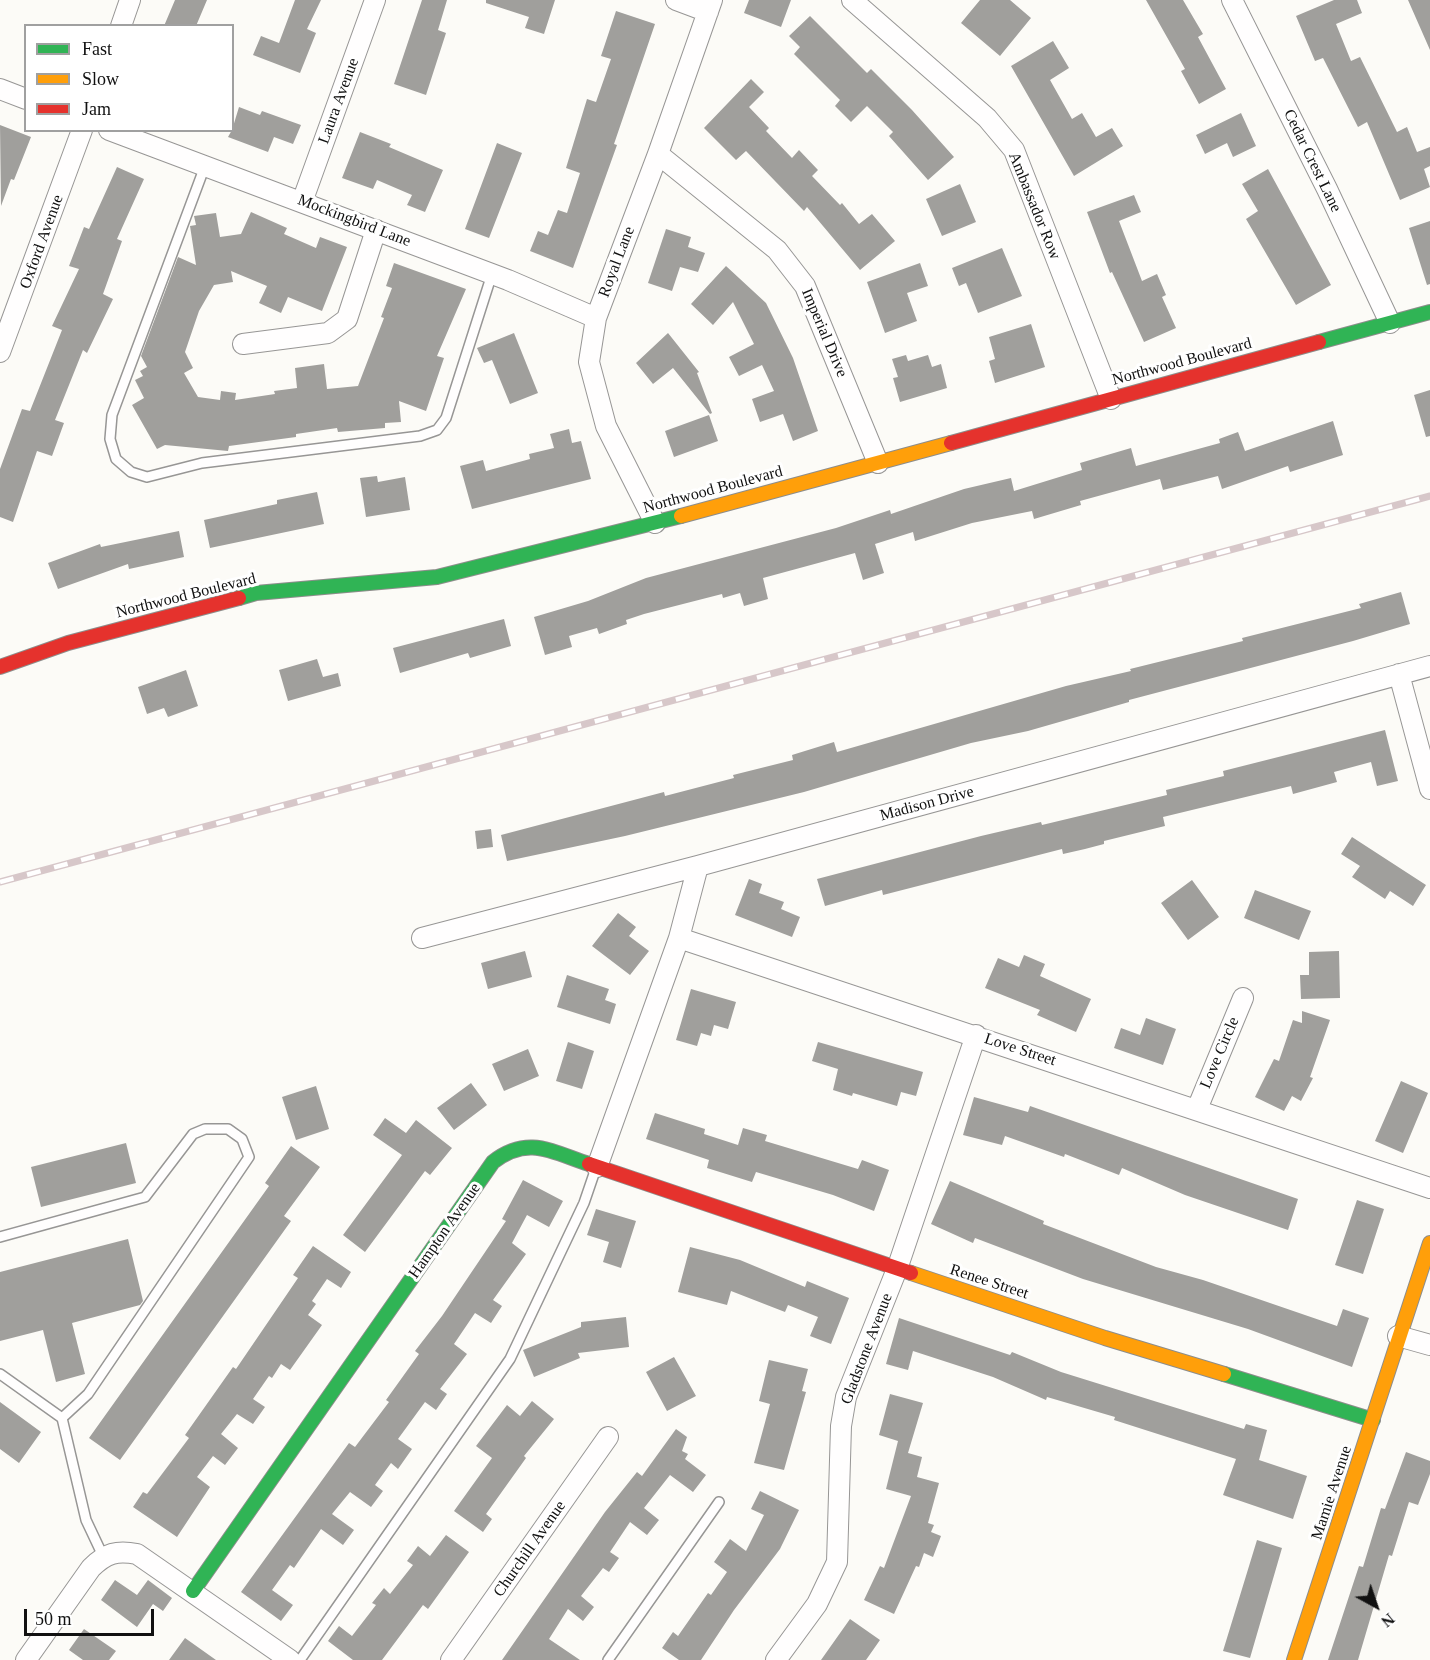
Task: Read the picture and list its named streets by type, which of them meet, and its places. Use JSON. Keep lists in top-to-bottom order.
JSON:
{
  "streets": {
    "street": [
      "Laura Avenue",
      "Cedar Crest Lane",
      "Ambassador Row",
      "Mockingbird Lane",
      "Oxford Avenue",
      "Royal Lane",
      "Imperial Drive",
      "Northwood Boulevard",
      "Madison Drive",
      "Love Street",
      "Love Circle",
      "Hampton Avenue",
      "Renee Street",
      "Gladstone Avenue",
      "Mamie Avenue",
      "Churchill Avenue"
    ]
  },
  "crossings": [
    ["Laura Avenue", "Mockingbird Lane"],
    ["Cedar Crest Lane", "Northwood Boulevard"],
    ["Ambassador Row", "Northwood Boulevard"],
    ["Mockingbird Lane", "Royal Lane"],
    ["Royal Lane", "Imperial Drive"],
    ["Royal Lane", "Northwood Boulevard"],
    ["Imperial Drive", "Northwood Boulevard"],
    ["Love Street", "Love Circle"],
    ["Love Street", "Gladstone Avenue"],
    ["Hampton Avenue", "Renee Street"],
    ["Renee Street", "Gladstone Avenue"],
    ["Renee Street", "Mamie Avenue"]
  ],
  "legend": ["Fast", "Slow", "Jam"],
  "scale_bar": "50 m",
  "north": "bottom right"
}
